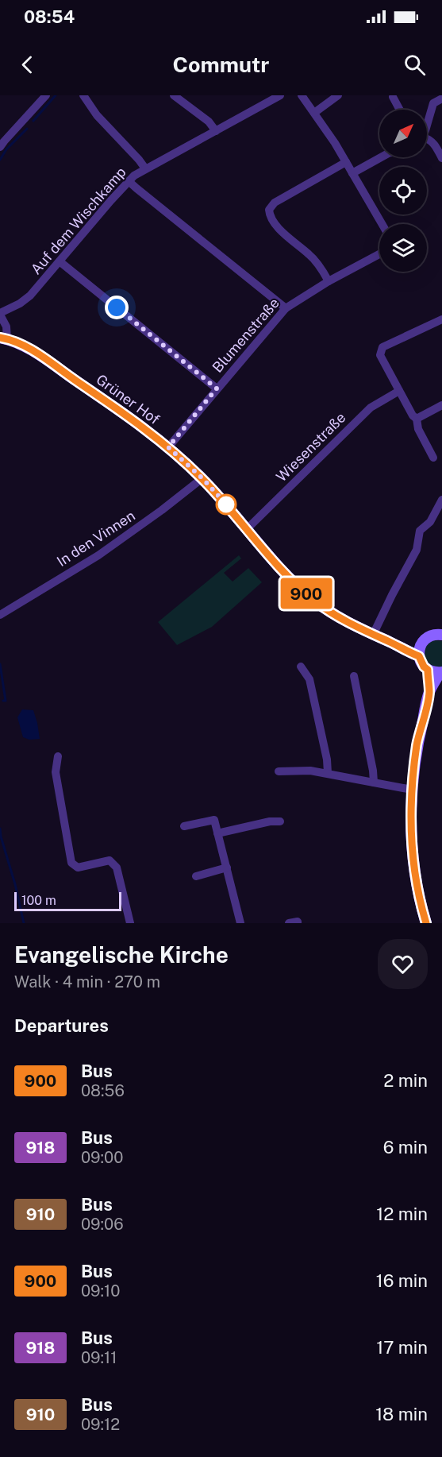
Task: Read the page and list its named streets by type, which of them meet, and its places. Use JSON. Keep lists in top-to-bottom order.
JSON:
{
  "streets": {
    "street": [
      "Auf dem Wischkamp",
      "Blumenstraße",
      "Grüner Hof",
      "Wiesenstraße",
      "In den Vinnen"
    ]
  },
  "crossings": [
    ["Blumenstraße", "Grüner Hof"],
    ["Grüner Hof", "Wiesenstraße"],
    ["Grüner Hof", "In den Vinnen"]
  ],
  "lines": ["bus line 900"],
  "scale_bar": "100 m",
  "north": "top right",
  "page": {
    "status": "08:54",
    "header": "Commutr",
    "on_map": "900",
    "scale": "100 m",
    "heading": [
      ["Evangelische Kirche", "Walk · 4 min · 270 m"],
      "Departures"
    ],
    "list": [
      {
        "mark": "900",
        "name": "Bus",
        "note": "08:56",
        "value": "2 min"
      },
      {
        "mark": "918",
        "name": "Bus",
        "note": "09:00",
        "value": "6 min"
      },
      {
        "mark": "910",
        "name": "Bus",
        "note": "09:06",
        "value": "12 min"
      },
      {
        "mark": "900",
        "name": "Bus",
        "note": "09:10",
        "value": "16 min"
      },
      {
        "mark": "918",
        "name": "Bus",
        "note": "09:11",
        "value": "17 min"
      },
      {
        "mark": "910",
        "name": "Bus",
        "note": "09:12",
        "value": "18 min"
      }
    ]
  }
}
